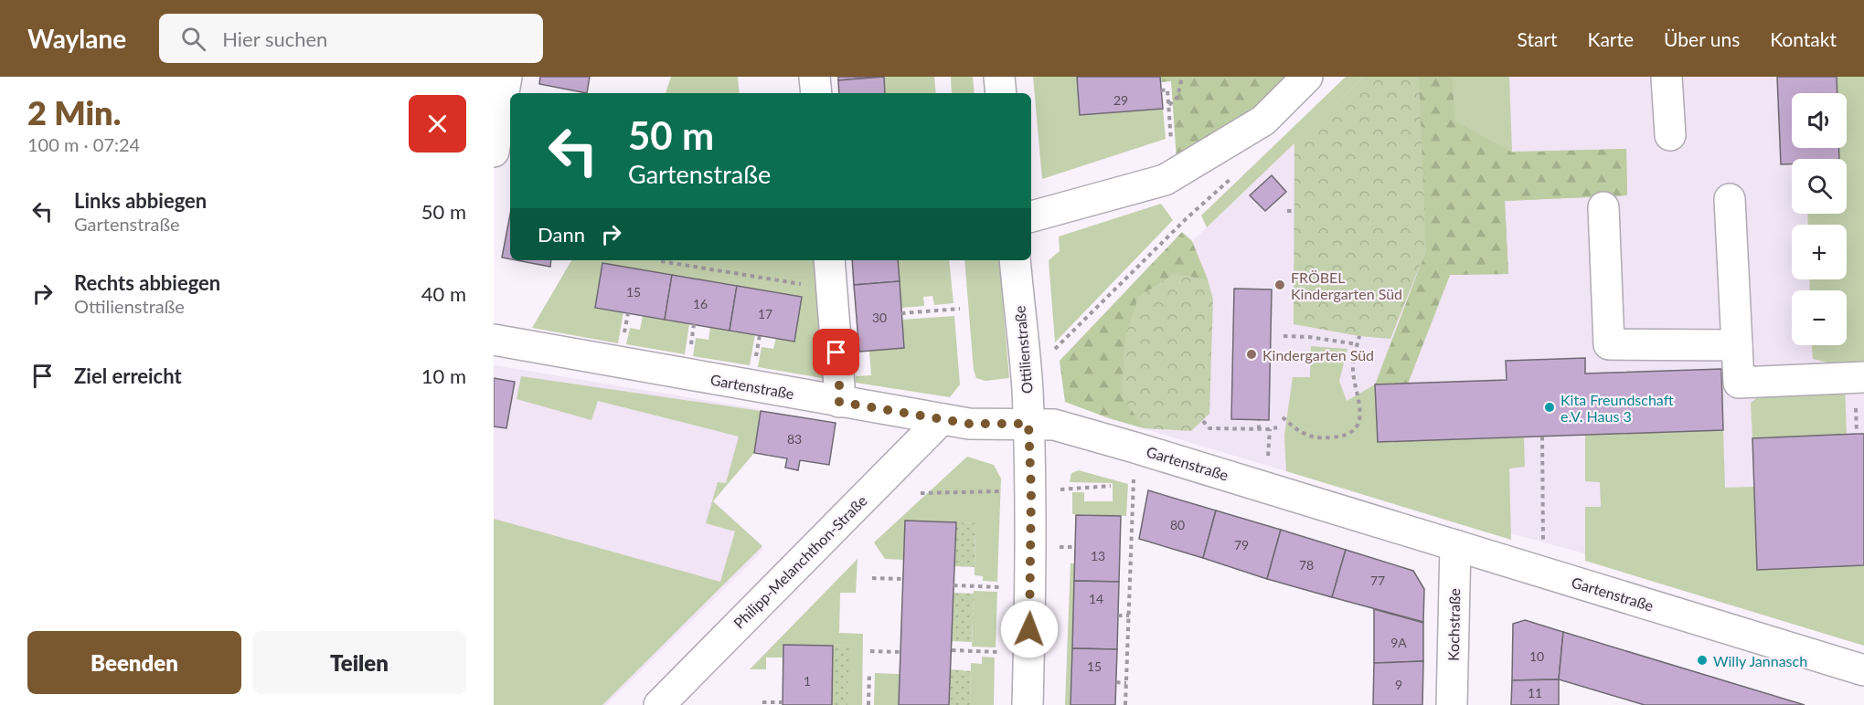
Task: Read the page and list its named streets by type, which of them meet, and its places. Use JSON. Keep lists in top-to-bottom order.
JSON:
{
  "streets": {
    "street": [
      "Ottilienstraße",
      "Gartenstraße",
      "Philipp-Melanchthon-Straße",
      "Kochstraße"
    ]
  },
  "crossings": [
    ["Ottilienstraße", "Gartenstraße"],
    ["Gartenstraße", "Philipp-Melanchthon-Straße"],
    ["Gartenstraße", "Kochstraße"]
  ],
  "places": [
    "FRÖBEL Kindergarten Süd",
    "Kindergarten Süd",
    "Kita Freundschaft e.V. Haus 3",
    "Willy Jannasch"
  ],
  "house_numbers": [
    "29",
    "15",
    "16",
    "17",
    "30",
    "83",
    "80",
    "79",
    "13",
    "78",
    "77",
    "14",
    "9A",
    "10",
    "15",
    "1",
    "9",
    "11"
  ],
  "page": {
    "header": "Waylane",
    "search": "Hier suchen",
    "nav": [
      "Start",
      "Karte",
      "Über uns",
      "Kontakt"
    ],
    "heading": ["2 Min.", "100 m · 07:24"],
    "map_buttons": ["+", "−"],
    "turn": ["50 m", "Gartenstraße"],
    "list": [
      {
        "name": "Links abbiegen",
        "note": "Gartenstraße",
        "value": "50 m"
      },
      {
        "name": "Rechts abbiegen",
        "note": "Ottilienstraße",
        "value": "40 m"
      },
      {
        "name": "Ziel erreicht",
        "value": "10 m"
      }
    ],
    "then": "Dann",
    "buttons": ["Beenden", "Teilen"]
  }
}
